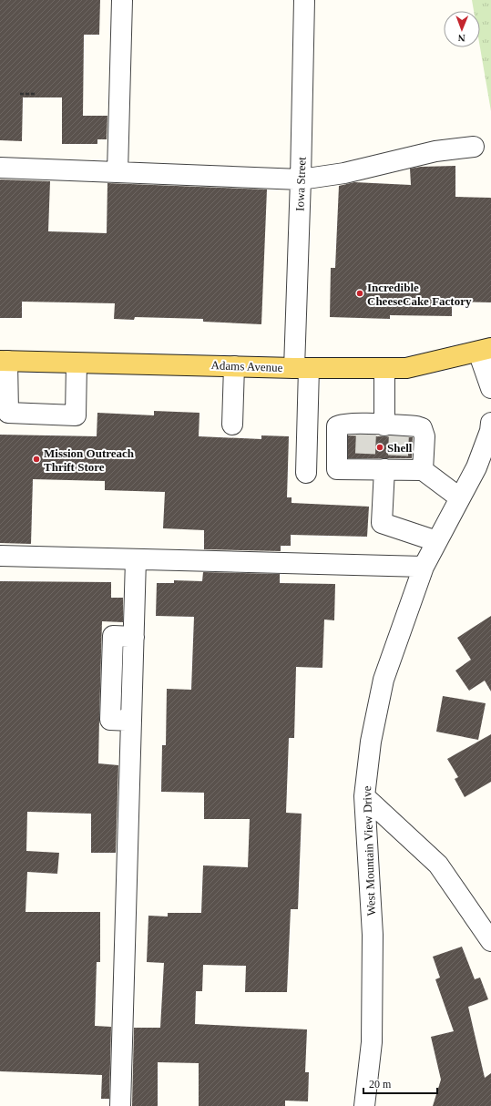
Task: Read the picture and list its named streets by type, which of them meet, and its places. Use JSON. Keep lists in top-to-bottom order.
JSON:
{
  "streets": {
    "main road": ["Adams Avenue"],
    "street": ["Iowa Street", "West Mountain View Drive"]
  },
  "crossings": [
    ["Iowa Street", "Adams Avenue"]
  ],
  "places": ["Incredible CheeseCake Factory", "Shell", "Mission Outreach Thrift Store"],
  "scale_bar": "20 m",
  "north": "bottom"
}
